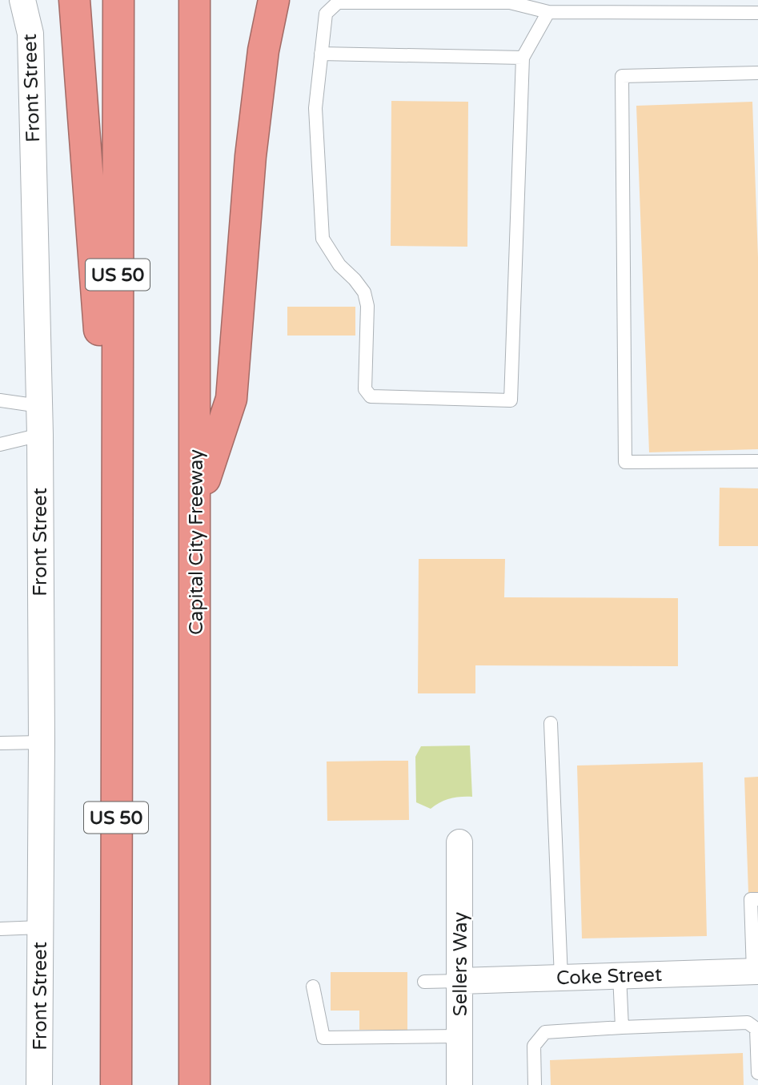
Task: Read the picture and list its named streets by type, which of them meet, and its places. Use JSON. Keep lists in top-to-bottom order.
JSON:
{
  "streets": {
    "highway": ["US 50", "Capital City Freeway"],
    "street": ["Front Street", "Sellers Way", "Coke Street"]
  },
  "crossings": [
    ["Sellers Way", "Coke Street"]
  ]
}
